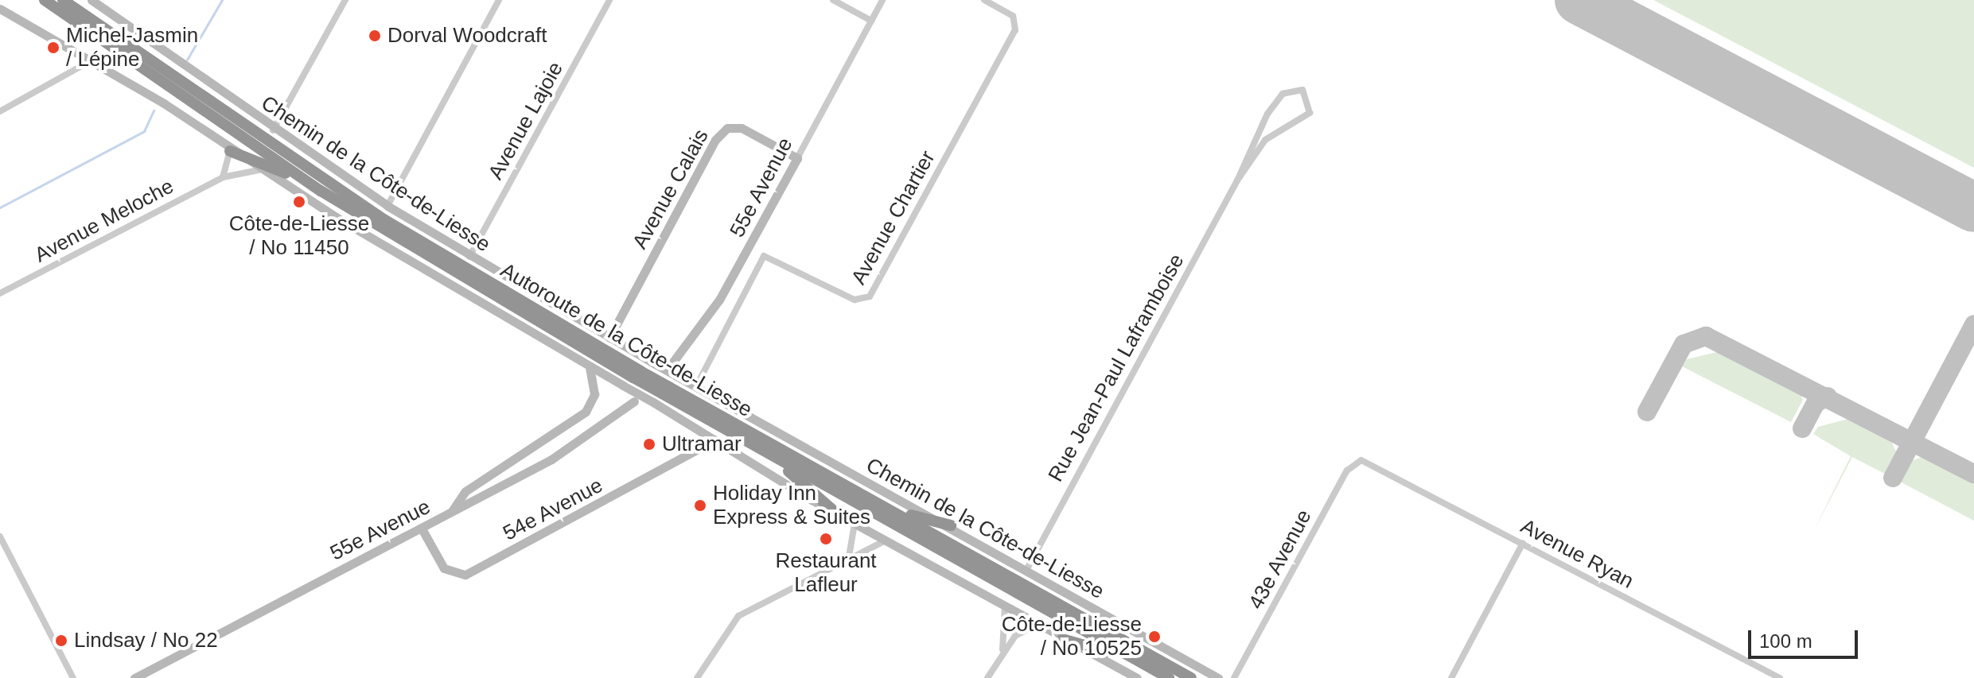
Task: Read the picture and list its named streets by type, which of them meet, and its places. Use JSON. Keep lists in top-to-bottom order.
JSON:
{
  "streets": {
    "highway": ["Autoroute de la Côte-de-Liesse"],
    "main road": [
      "Chemin de la Côte-de-Liesse",
      "55e Avenue",
      "Avenue Calais",
      "54e Avenue"
    ],
    "street": [
      "Avenue Lajoie",
      "Avenue Chartier",
      "Avenue Meloche",
      "Rue Jean-Paul Laframboise",
      "Avenue Ryan",
      "43e Avenue"
    ]
  },
  "crossings": [
    ["Avenue Lajoie", "Chemin de la Côte-de-Liesse"],
    ["Chemin de la Côte-de-Liesse", "Avenue Calais"],
    ["Chemin de la Côte-de-Liesse", "Avenue Chartier"],
    ["Chemin de la Côte-de-Liesse", "Rue Jean-Paul Laframboise"],
    ["55e Avenue", "Avenue Calais"],
    ["55e Avenue", "54e Avenue"],
    ["Avenue Ryan", "43e Avenue"]
  ],
  "places": [
    "Dorval Woodcraft",
    "Michel-Jasmin / Lépine",
    "Côte-de-Liesse / No 11450",
    "Ultramar",
    "Holiday Inn Express & Suites",
    "Restaurant Lafleur",
    "Côte-de-Liesse / No 10525",
    "Lindsay / No 22"
  ],
  "scale_bar": "100 m"
}
